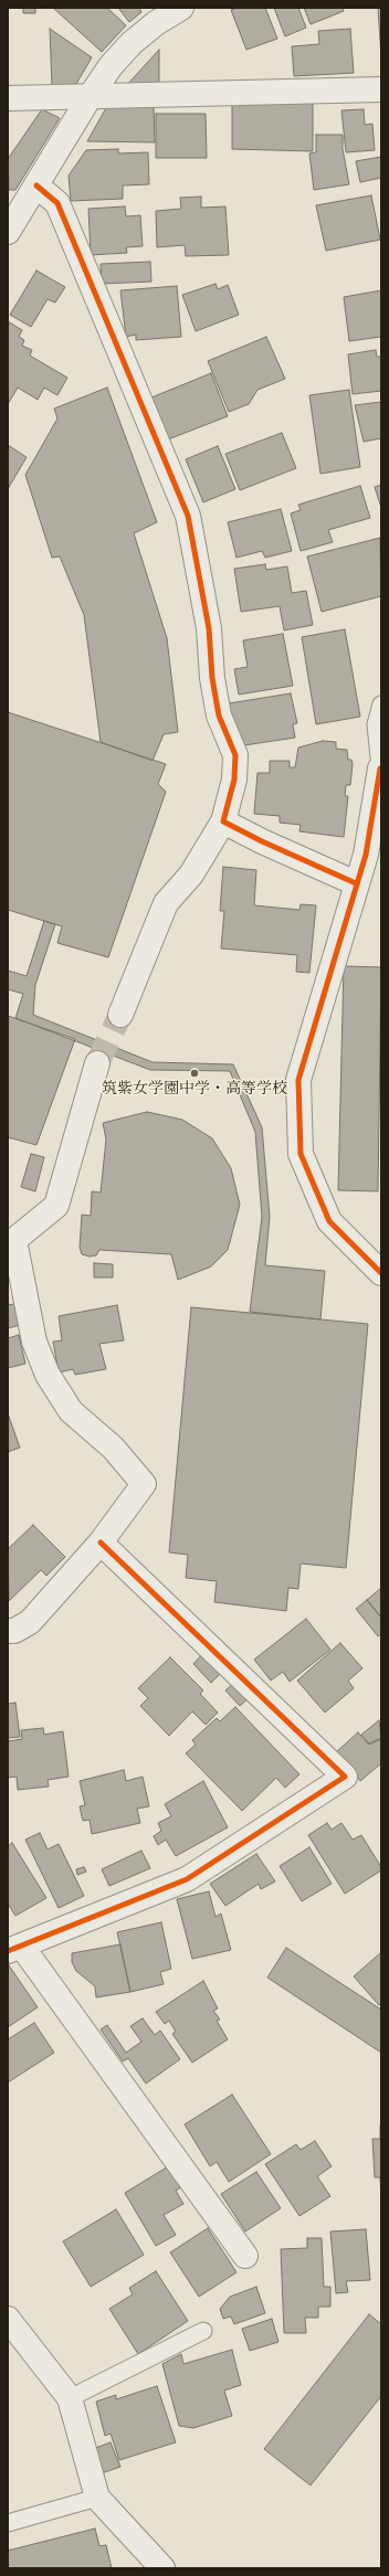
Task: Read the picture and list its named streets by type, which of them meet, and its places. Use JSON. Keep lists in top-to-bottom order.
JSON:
{
  "places": ["筑紫女学園中学・高等学校"]
}
